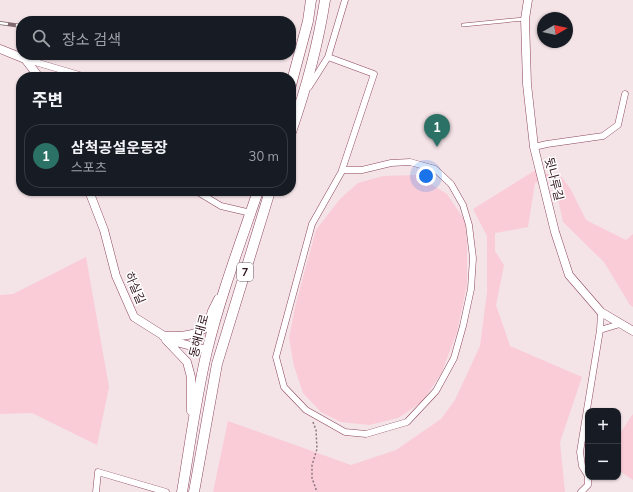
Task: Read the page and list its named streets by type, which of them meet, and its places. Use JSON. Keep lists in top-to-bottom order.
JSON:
{
  "streets": {
    "main road": ["7", "동해대로"],
    "street": ["뒷나루길", "하실길"]
  },
  "crossings": [
    ["하실길", "동해대로"]
  ],
  "north": "right",
  "page": {
    "search": "장소 검색",
    "heading": "주변",
    "pins": "1",
    "list": [
      {
        "mark": "1",
        "name": "삼척공설운동장",
        "note": "스포츠",
        "value": "30 m"
      }
    ],
    "map_buttons": ["+", "−"]
  }
}
